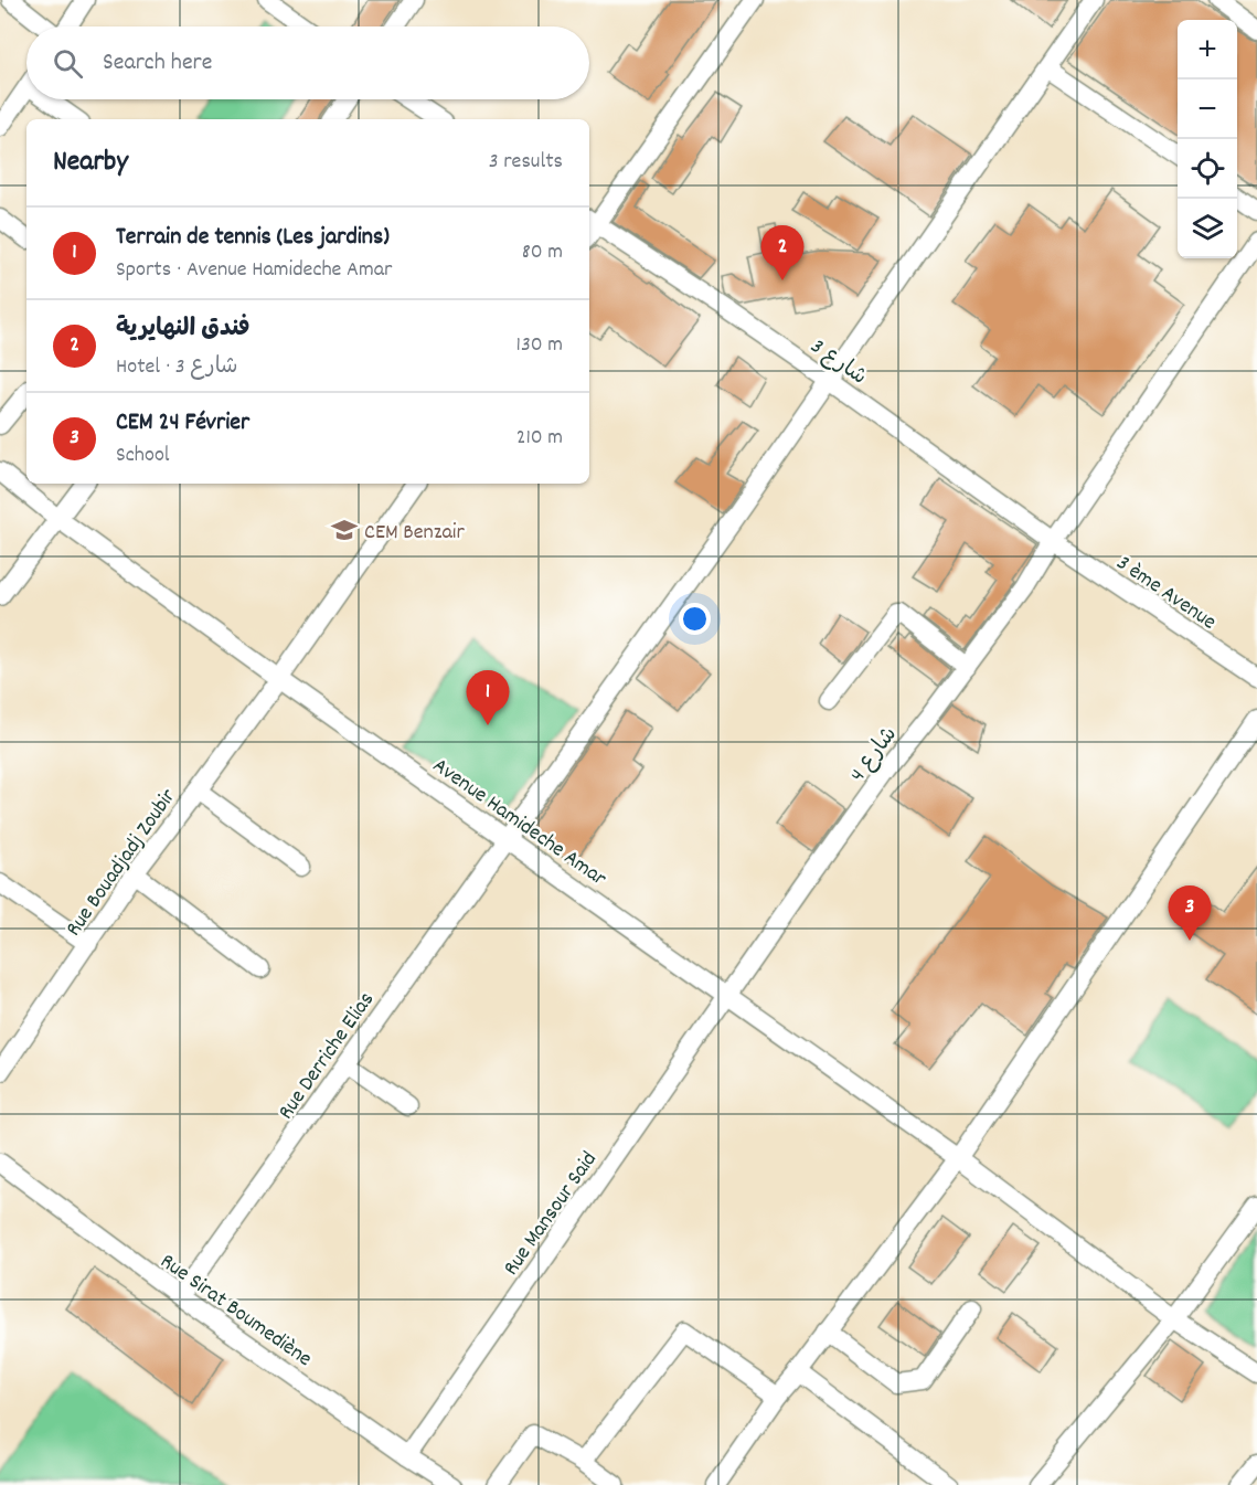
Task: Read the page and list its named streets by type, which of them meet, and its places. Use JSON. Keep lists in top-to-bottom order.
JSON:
{
  "streets": {
    "street": [
      "شارع 3",
      "3 ème Avenue",
      "شارع 4",
      "Avenue Hamideche Amar",
      "Rue Bouadjadj Zoubir",
      "Rue Derriche Elias",
      "Rue Mansour Said",
      "Rue Sirat Boumediène"
    ]
  },
  "crossings": [
    ["شارع 3", "3 ème Avenue"],
    ["شارع 3", "شارع 4"],
    ["شارع 3", "Rue Derriche Elias"],
    ["3 ème Avenue", "شارع 4"],
    ["شارع 4", "Avenue Hamideche Amar"],
    ["شارع 4", "Rue Mansour Said"],
    ["Avenue Hamideche Amar", "Rue Bouadjadj Zoubir"],
    ["Avenue Hamideche Amar", "Rue Derriche Elias"],
    ["Avenue Hamideche Amar", "Rue Mansour Said"],
    ["Rue Derriche Elias", "Rue Sirat Boumediène"],
    ["Rue Mansour Said", "Rue Sirat Boumediène"]
  ],
  "places": {
    "school or university": ["CEM Benzair"]
  },
  "page": {
    "map_buttons": ["+", "−"],
    "search": "Search here",
    "heading": ["Nearby", "3 results"],
    "list": [
      {
        "mark": "1",
        "name": "Terrain de tennis (Les jardins)",
        "note": "Sports · Avenue Hamideche Amar",
        "value": "80 m"
      },
      {
        "mark": "2",
        "name": "فندق النهايرية",
        "note": "Hotel · شارع 3",
        "value": "130 m"
      },
      {
        "mark": "3",
        "name": "CEM 24 Février",
        "note": "School",
        "value": "210 m"
      }
    ],
    "pins": ["2", "1", "3"]
  }
}
